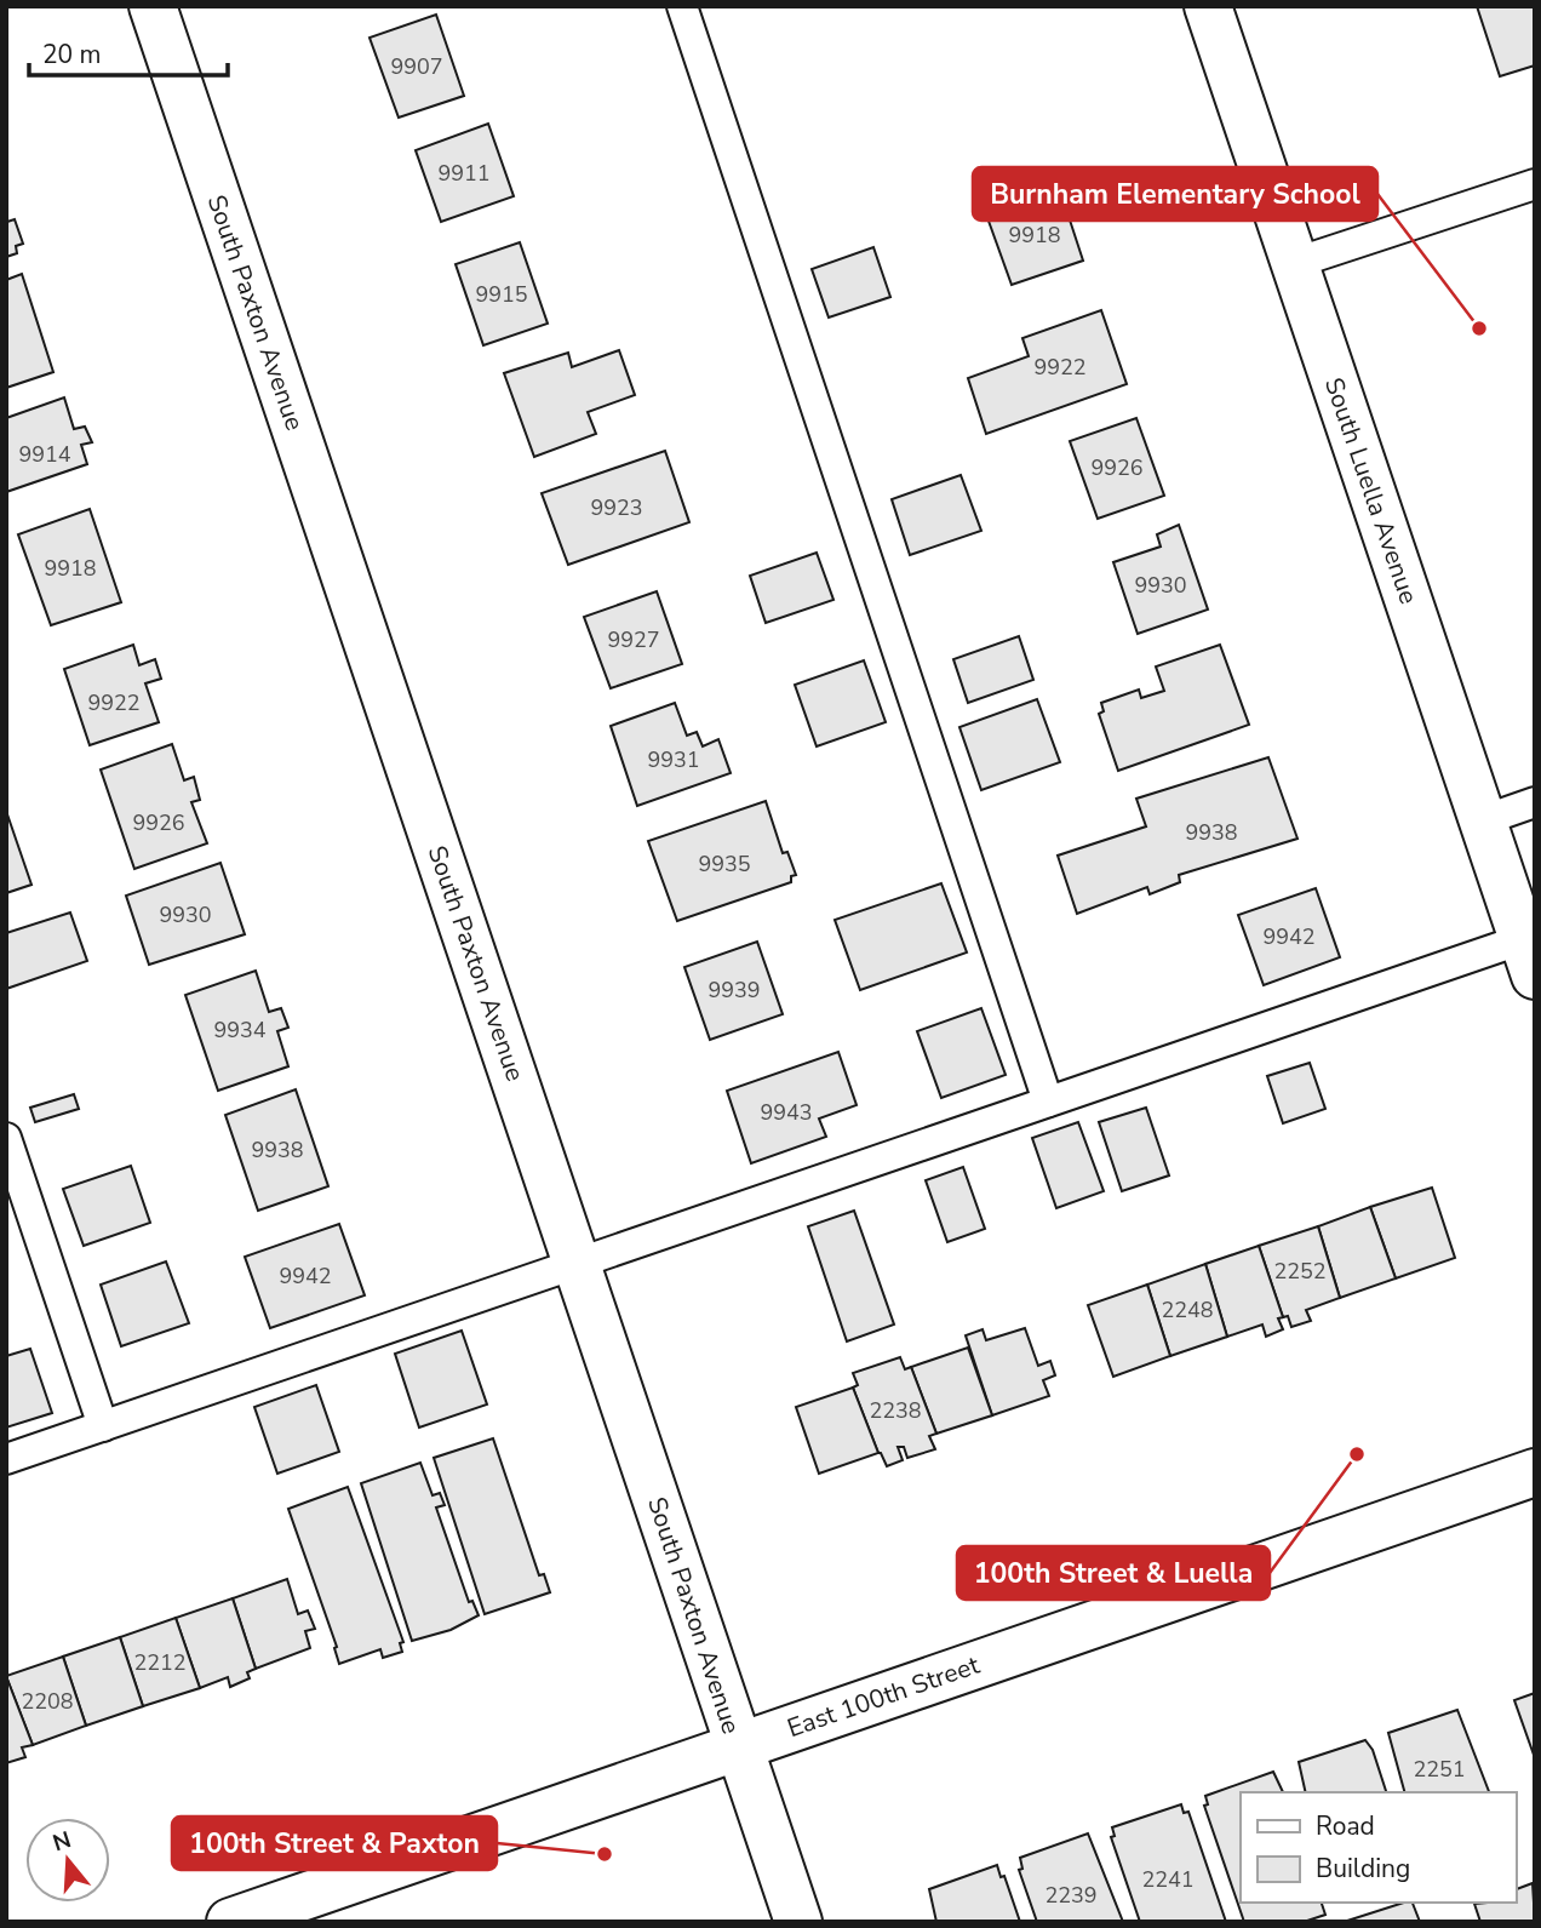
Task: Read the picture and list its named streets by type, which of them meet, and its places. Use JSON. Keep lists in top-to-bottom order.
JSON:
{
  "streets": {
    "street": ["South Paxton Avenue", "South Luella Avenue", "East 100th Street"]
  },
  "crossings": [
    ["South Paxton Avenue", "East 100th Street"]
  ],
  "places": ["Burnham Elementary School", "100th Street & Luella", "100th Street & Paxton"],
  "house_numbers": [
    "9907",
    "9911",
    "9918",
    "9915",
    "9922",
    "9914",
    "9926",
    "9923",
    "9918",
    "9930",
    "9927",
    "9922",
    "9931",
    "9926",
    "9938",
    "9935",
    "9930",
    "9942",
    "9939",
    "9934",
    "9943",
    "9938",
    "2252",
    "9942",
    "2248",
    "2238",
    "2212",
    "2208",
    "2251",
    "2241",
    "2239"
  ],
  "legend": ["Road", "Building"],
  "scale_bar": "20 m",
  "north": "top"
}
